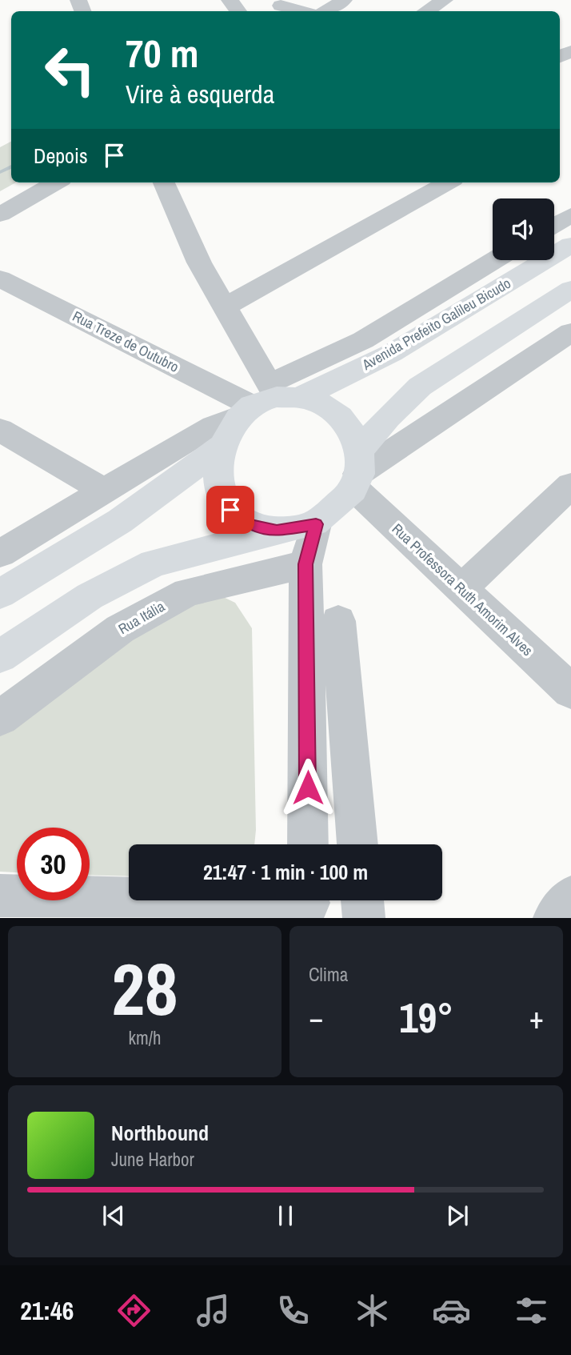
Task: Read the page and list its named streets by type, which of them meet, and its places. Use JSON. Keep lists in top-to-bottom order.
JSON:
{
  "streets": {
    "main road": ["Avenida Prefeito Galileu Bicudo"],
    "street": ["Rua Treze de Outubro", "Rua Professora Ruth Amorim Alves", "Rua Itália"]
  },
  "crossings": [
    ["Avenida Prefeito Galileu Bicudo", "Rua Treze de Outubro"],
    ["Avenida Prefeito Galileu Bicudo", "Rua Professora Ruth Amorim Alves"],
    ["Rua Treze de Outubro", "Rua Professora Ruth Amorim Alves"]
  ],
  "page": {
    "turn": ["70 m", "Vire à esquerda"],
    "then": "Depois",
    "limit": "30",
    "trip": "21:47 · 1 min · 100 m",
    "tile": [
      ["28", "km/h"],
      "Clima"
    ],
    "heat": ["−", "19°", "+"],
    "song": ["Northbound", "June Harbor"],
    "tabs": "21:46"
  }
}
